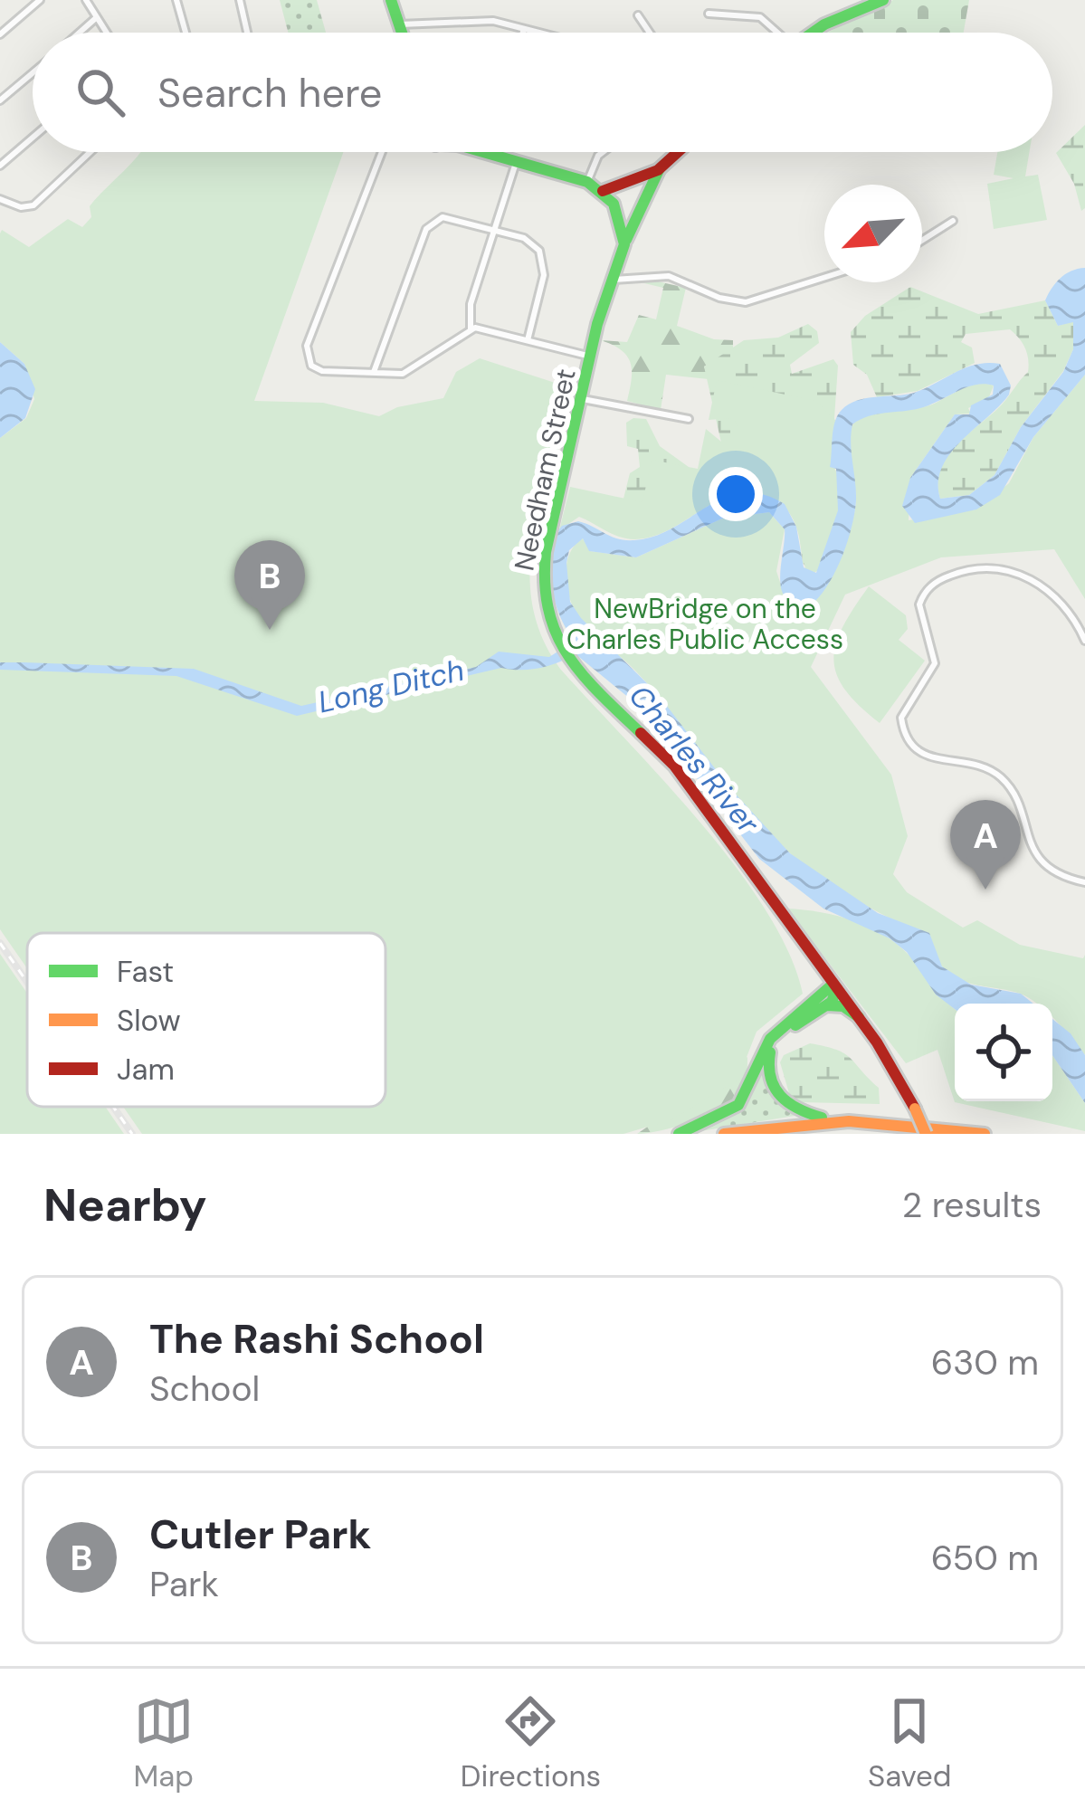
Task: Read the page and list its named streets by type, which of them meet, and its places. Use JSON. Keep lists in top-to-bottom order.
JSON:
{
  "streets": {
    "main road": ["Needham Street"]
  },
  "water": ["Long Ditch", "Charles River"],
  "parks": ["NewBridge on the Charles Public Access"],
  "legend": ["Fast", "Slow", "Jam"],
  "north": "bottom left",
  "page": {
    "search": "Search here",
    "pins": ["B", "A"],
    "heading": ["Nearby", "2 results"],
    "list": [
      {
        "mark": "A",
        "name": "The Rashi School",
        "note": "School",
        "value": "630 m"
      },
      {
        "mark": "B",
        "name": "Cutler Park",
        "note": "Park",
        "value": "650 m"
      }
    ],
    "nav": ["Map", "Directions", "Saved"]
  }
}
